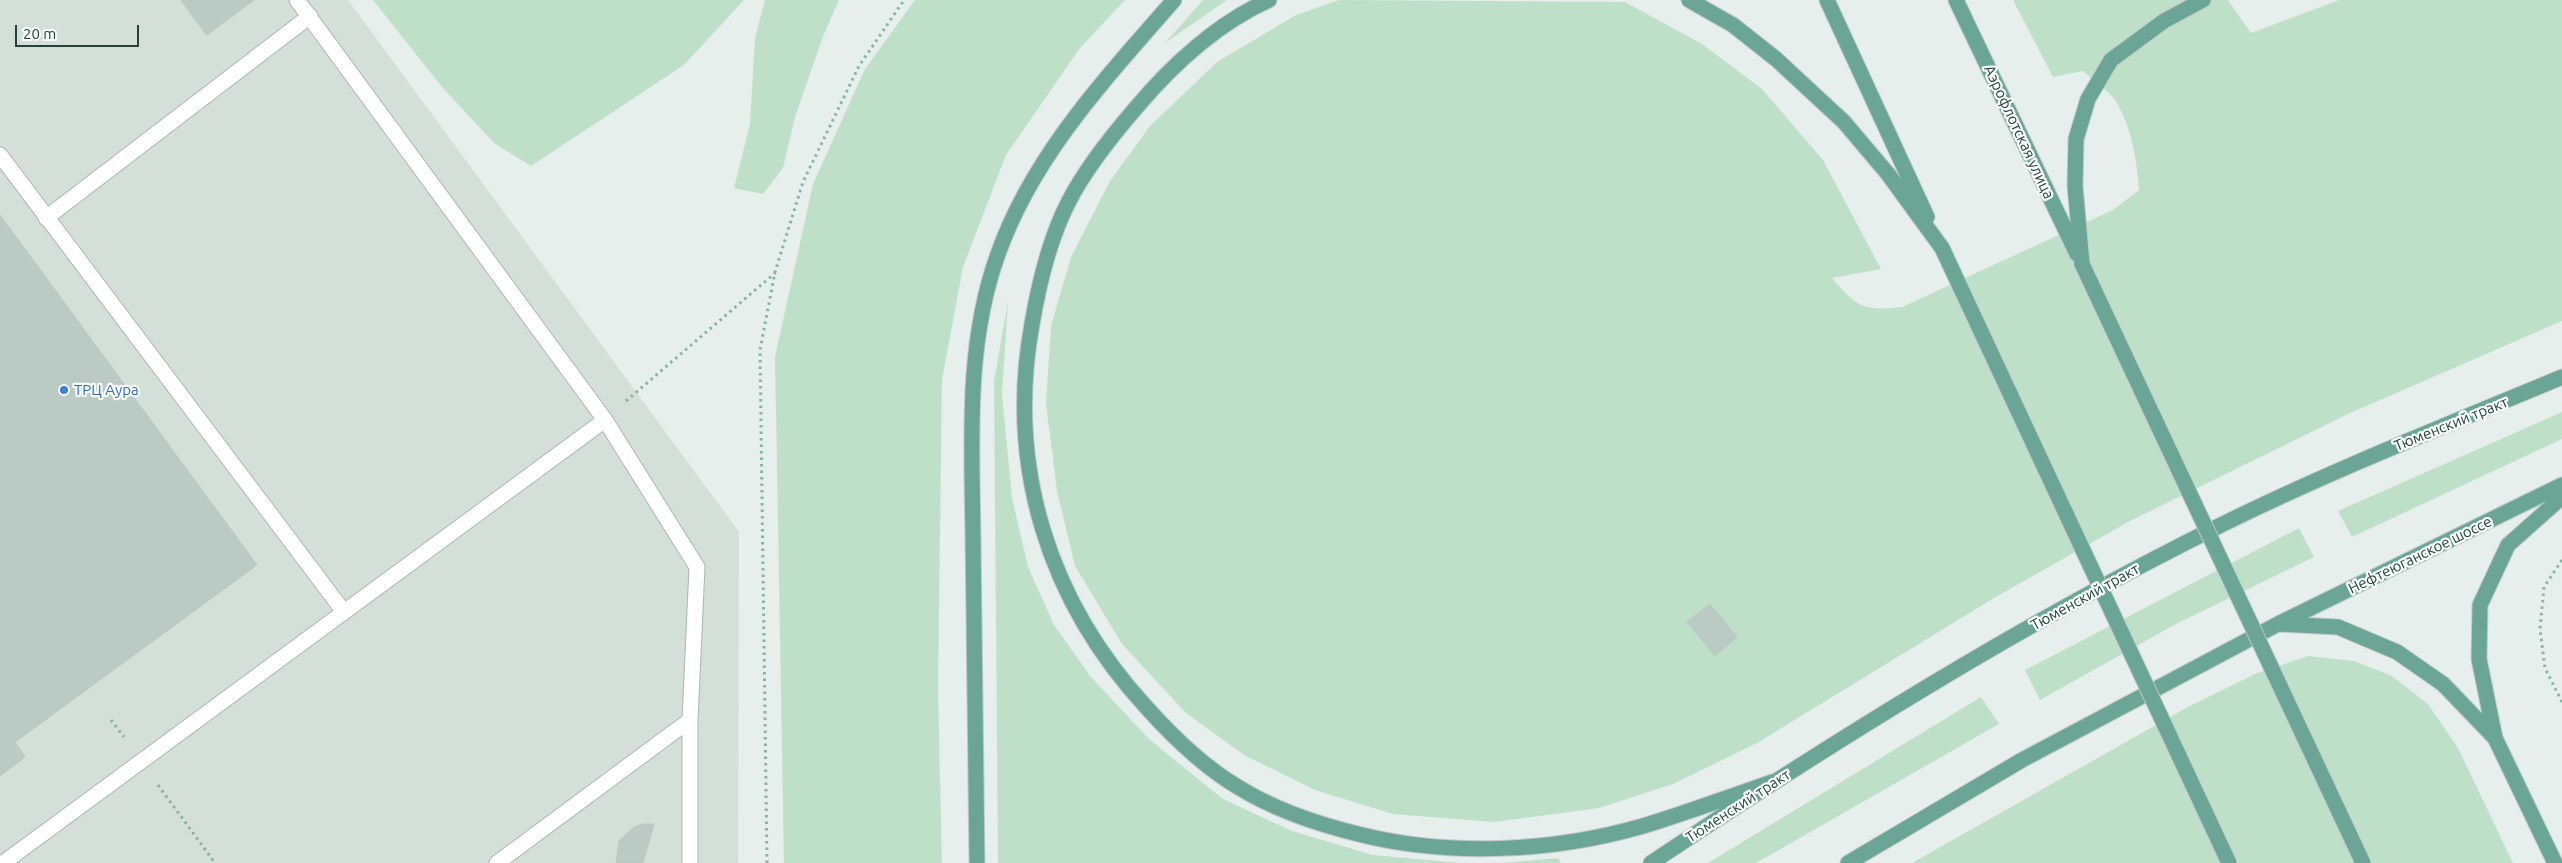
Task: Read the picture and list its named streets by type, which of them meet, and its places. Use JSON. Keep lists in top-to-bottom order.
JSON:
{
  "streets": {
    "main road": ["Аэрофлотская улица", "Тюменский тракт", "Нефтеюганское шоссе"]
  },
  "places": ["ТРЦ Аура"],
  "scale_bar": "20 m"
}
